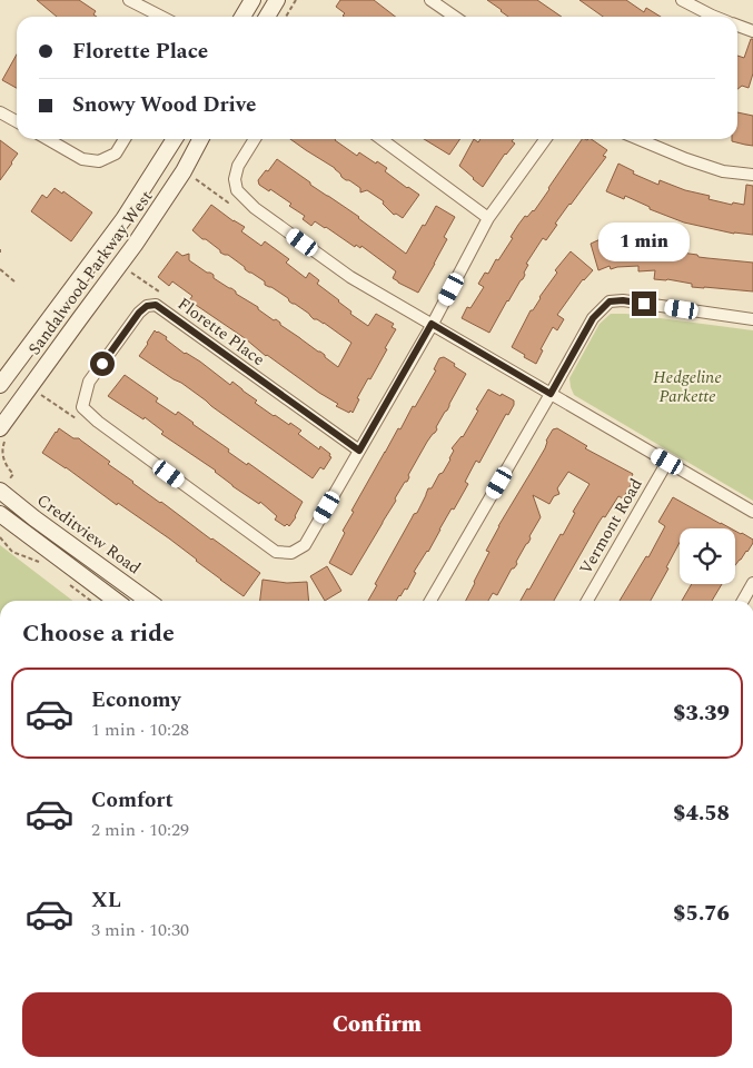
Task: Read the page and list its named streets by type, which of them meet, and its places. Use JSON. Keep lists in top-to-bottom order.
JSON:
{
  "streets": {
    "main road": ["Sandalwood Parkway West", "Creditview Road"],
    "street": ["Florette Place", "Vermont Road"]
  },
  "parks": ["Hedgeline Parkette"],
  "page": {
    "banner": ["Florette Place", "Snowy Wood Drive"],
    "bubble": "1 min",
    "heading": "Choose a ride",
    "list": [
      {
        "name": "Economy",
        "note": "1 min · 10:28",
        "value": "$3.39"
      },
      {
        "name": "Comfort",
        "note": "2 min · 10:29",
        "value": "$4.58"
      },
      {
        "name": "XL",
        "note": "3 min · 10:30",
        "value": "$5.76"
      }
    ],
    "buttons": "Confirm"
  }
}
